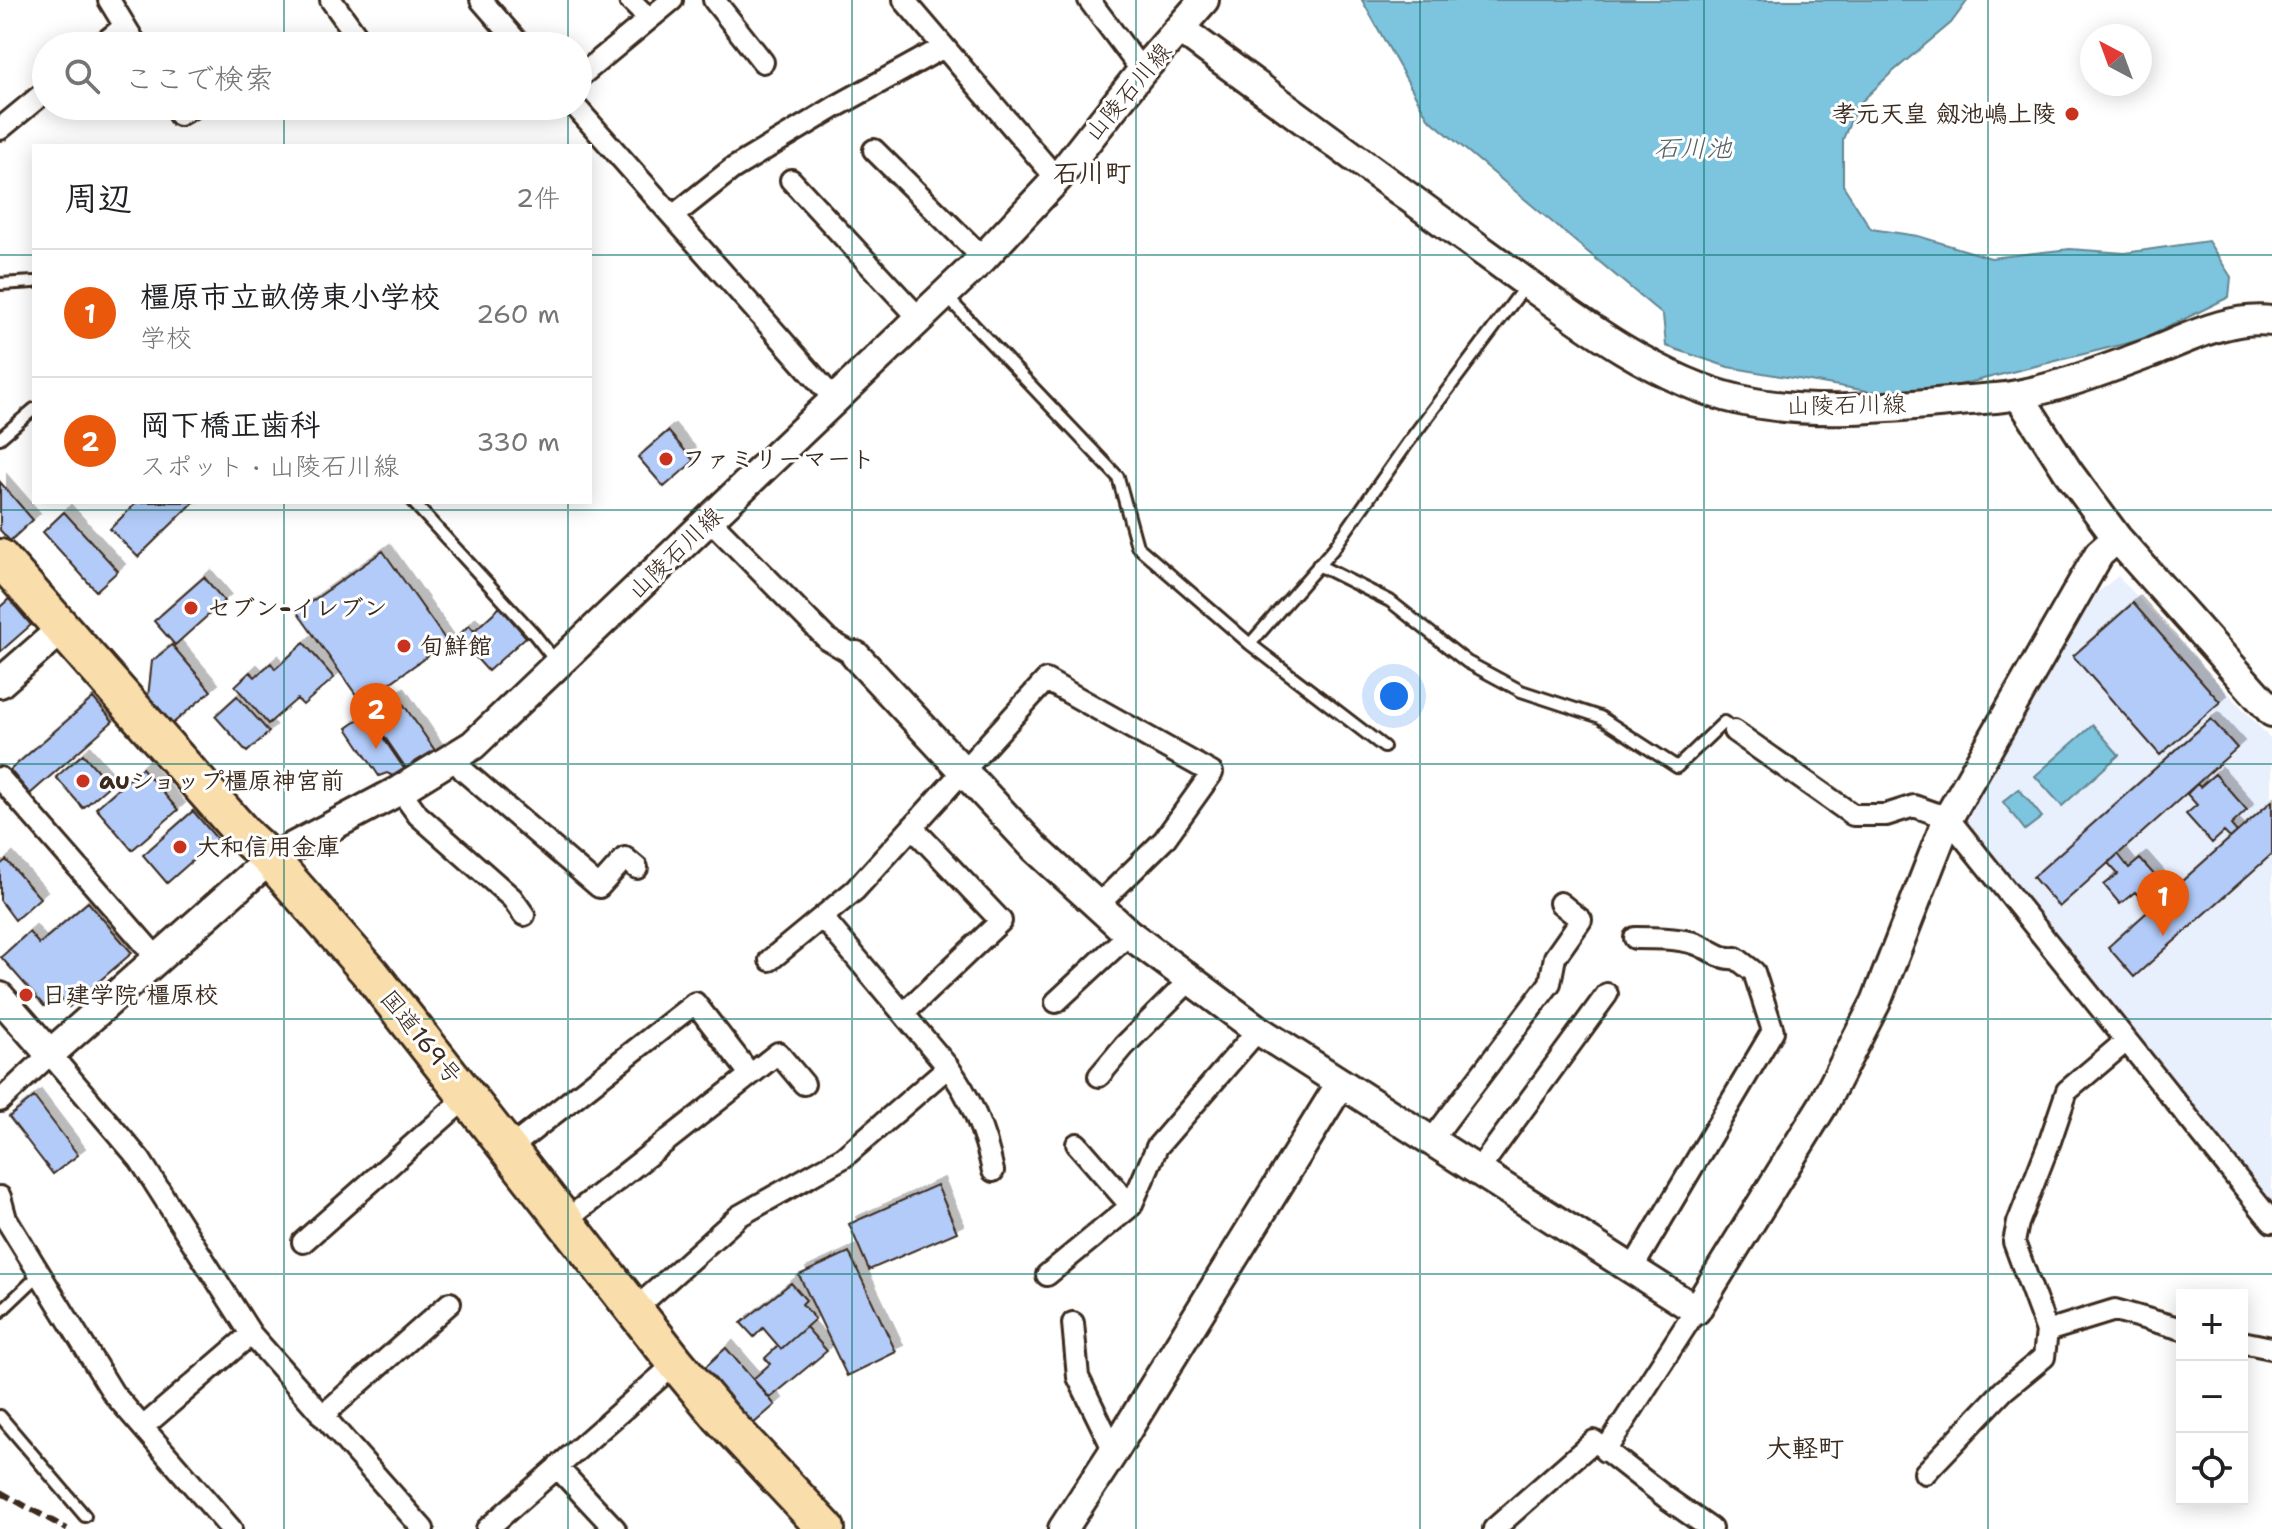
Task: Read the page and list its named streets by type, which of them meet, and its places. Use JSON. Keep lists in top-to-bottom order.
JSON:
{
  "streets": {
    "highway": ["国道169号"],
    "street": ["山陵石川線"]
  },
  "crossings": [
    ["山陵石川線", "国道169号"]
  ],
  "districts": ["石川町", "大軽町"],
  "water": ["石川池"],
  "places": [
    "孝元天皇 劔池嶋上陵",
    "ファミリーマート",
    "セブン-イレブン",
    "旬鮮館",
    "auショップ橿原神宮前",
    "大和信用金庫",
    "日建学院 橿原校"
  ],
  "north": "top left",
  "page": {
    "search": "ここで検索",
    "heading": ["周辺", "2件"],
    "list": [
      {
        "mark": "1",
        "name": "橿原市立畝傍東小学校",
        "note": "学校",
        "value": "260 m"
      },
      {
        "mark": "2",
        "name": "岡下橋正歯科",
        "note": "スポット · 山陵石川線",
        "value": "330 m"
      }
    ],
    "pins": ["2", "1"],
    "map_buttons": ["+", "−"]
  }
}
